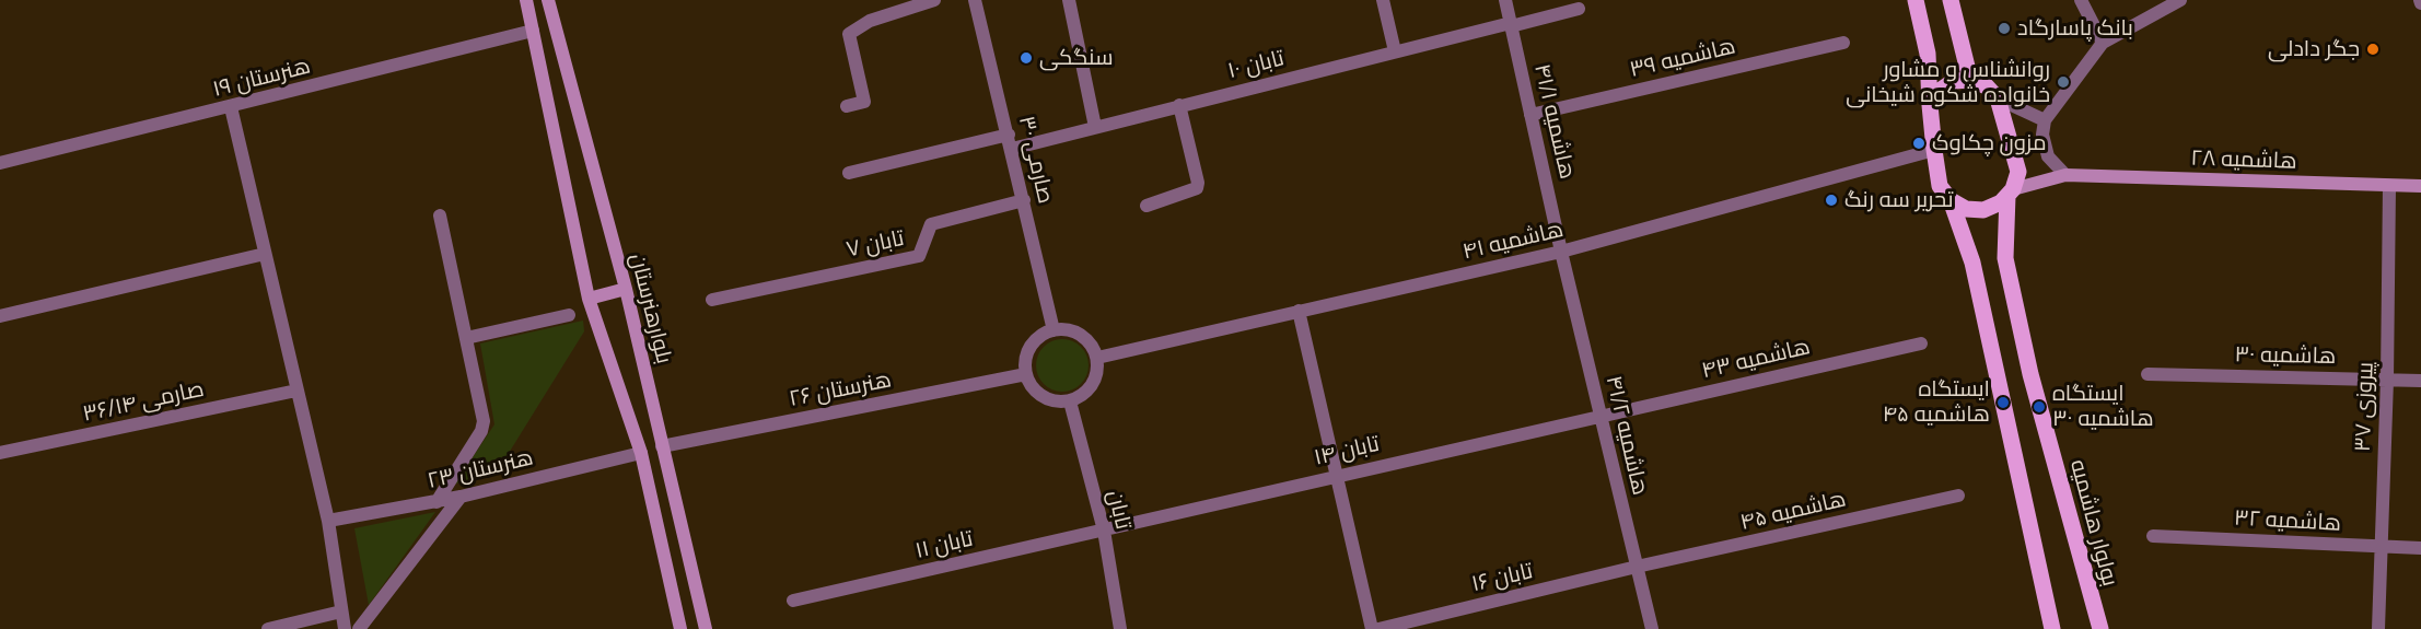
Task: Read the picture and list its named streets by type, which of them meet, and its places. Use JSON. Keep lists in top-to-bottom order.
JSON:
{
  "streets": {
    "main road": ["هاشمیه ۲۸", "بلوارهنرستان", "بولوار هاشمیه"],
    "street": [
      "هاشمیه ۳۹",
      "تابان ۱۰",
      "هنرستان ۱۹",
      "هاشمیه ۴۱/۱",
      "صارمی ۳۰",
      "هاشمیه ۴۱",
      "تابان ۷",
      "هاشمیه ۳۰",
      "هاشمیه ۴۳",
      "هنرستان ۲۶",
      "صارمی ۳۶/۱۴",
      "پیروزی ۳۷",
      "هاشمیه ۴۱/۲",
      "تابان ۱۴",
      "هنرستان ۲۳",
      "تابان",
      "هاشمیه ۴۵",
      "هاشمیه ۳۲",
      "تابان ۱۱",
      "تابان ۱۶"
    ]
  },
  "crossings": [
    ["هاشمیه ۳۹", "هاشمیه ۴۱/۱"],
    ["تابان ۱۰", "هاشمیه ۴۱/۱"],
    ["تابان ۱۰", "صارمی ۳۰"],
    ["هاشمیه ۴۱/۱", "هاشمیه ۴۱"],
    ["هاشمیه ۴۱/۱", "هاشمیه ۴۱/۲"],
    ["صارمی ۳۰", "هاشمیه ۴۱"],
    ["صارمی ۳۰", "تابان ۷"],
    ["صارمی ۳۰", "هنرستان ۲۶"],
    ["صارمی ۳۰", "تابان"],
    ["هاشمیه ۲۸", "هاشمیه ۴۱"],
    ["هاشمیه ۲۸", "پیروزی ۳۷"],
    ["هاشمیه ۲۸", "بولوار هاشمیه"],
    ["هاشمیه ۴۱", "هنرستان ۲۶"],
    ["هاشمیه ۴۱", "هاشمیه ۴۱/۲"],
    ["هاشمیه ۴۱", "تابان"],
    ["هاشمیه ۴۱", "بولوار هاشمیه"],
    ["بلوارهنرستان", "هنرستان ۲۶"],
    ["هاشمیه ۳۰", "پیروزی ۳۷"],
    ["هاشمیه ۴۳", "هاشمیه ۴۱/۲"],
    ["هاشمیه ۴۳", "تابان ۱۴"],
    ["هنرستان ۲۶", "تابان"],
    ["پیروزی ۳۷", "هاشمیه ۳۲"],
    ["هاشمیه ۴۱/۲", "تابان ۱۴"],
    ["هاشمیه ۴۱/۲", "هاشمیه ۴۵"],
    ["هاشمیه ۴۱/۲", "تابان ۱۶"],
    ["تابان ۱۴", "تابان"],
    ["تابان ۱۴", "تابان ۱۱"],
    ["تابان", "تابان ۱۱"],
    ["هاشمیه ۴۵", "تابان ۱۶"]
  ],
  "places": [
    "بانک پاسارگاد",
    "جگر دادلی",
    "سنگکی",
    "روانشناس و مشاور خانواده شکوه شیخانی",
    "مزون چکاوک",
    "تحریر سه رنگ",
    "ایستگاه هاشمیه ۴۵",
    "ایستگاه هاشمیه ۳۰"
  ]
}
